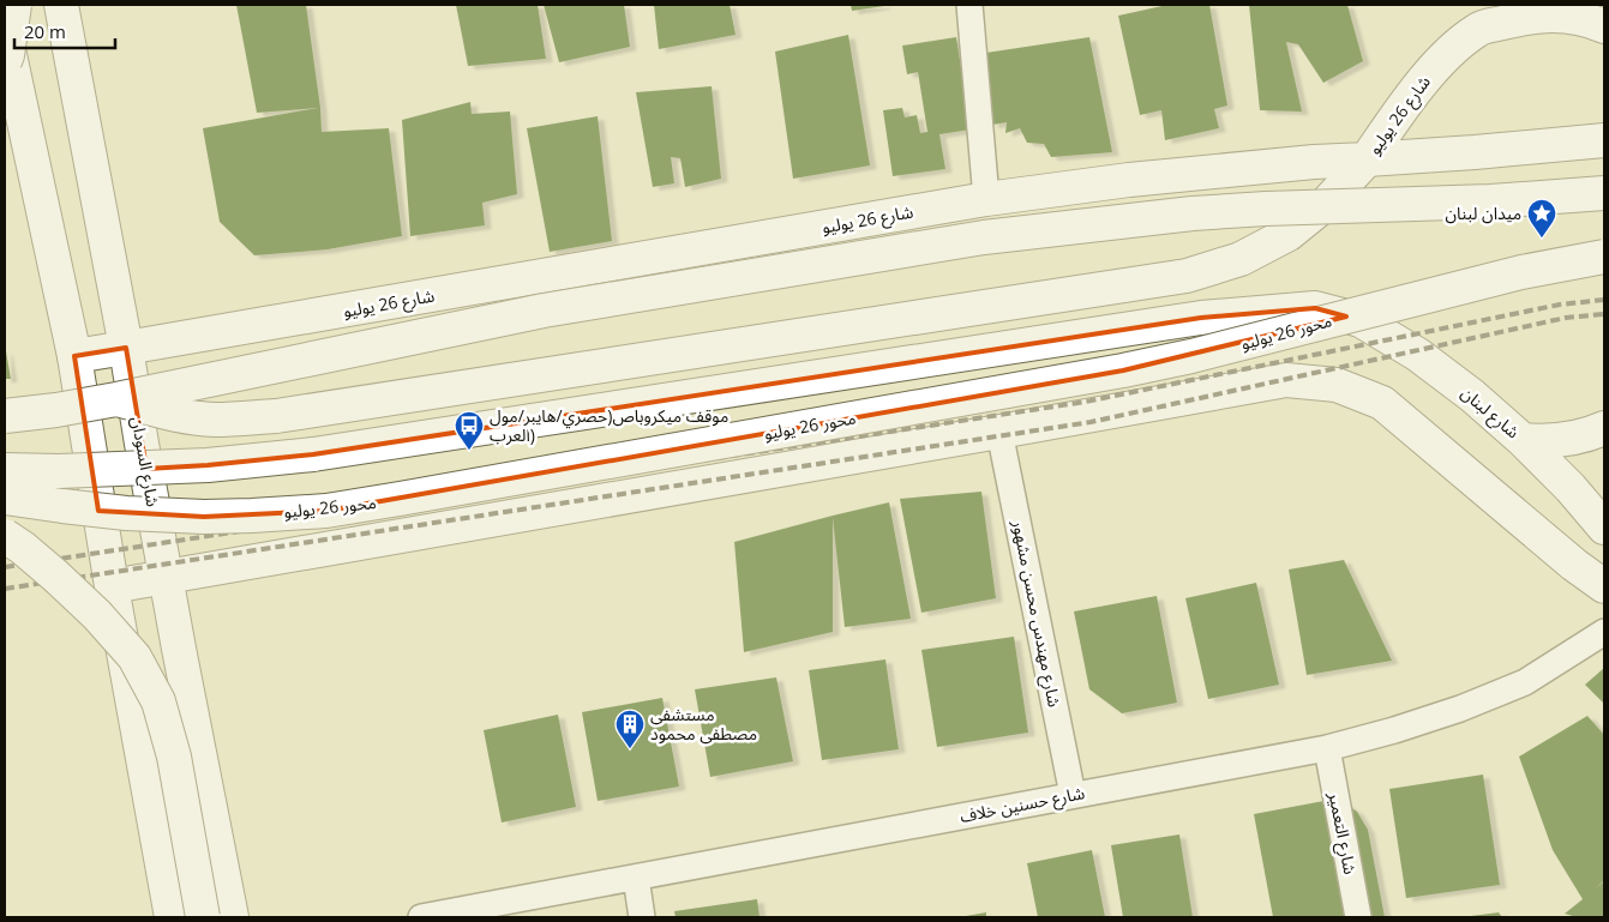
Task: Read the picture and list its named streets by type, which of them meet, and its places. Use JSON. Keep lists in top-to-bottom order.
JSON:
{
  "streets": {
    "main road": [
      "شارع 26 يوليو",
      "محور 26 يوليو",
      "شارع لبنان",
      "شارع السودان"
    ],
    "street": ["شارع مهندس محسن مشهور", "شارع حسنين خلاف", "شارع التعمير"]
  },
  "crossings": [
    ["شارع 26 يوليو", "شارع السودان"],
    ["شارع مهندس محسن مشهور", "شارع حسنين خلاف"],
    ["شارع حسنين خلاف", "شارع التعمير"]
  ],
  "places": {
    "place": ["ميدان لبنان"],
    "bus stop": ["موقف ميكروباص(حصري/هايبر/مول العرب)"],
    "building": ["مستشفى مصطفى محمود"]
  },
  "scale_bar": "20 m"
}
